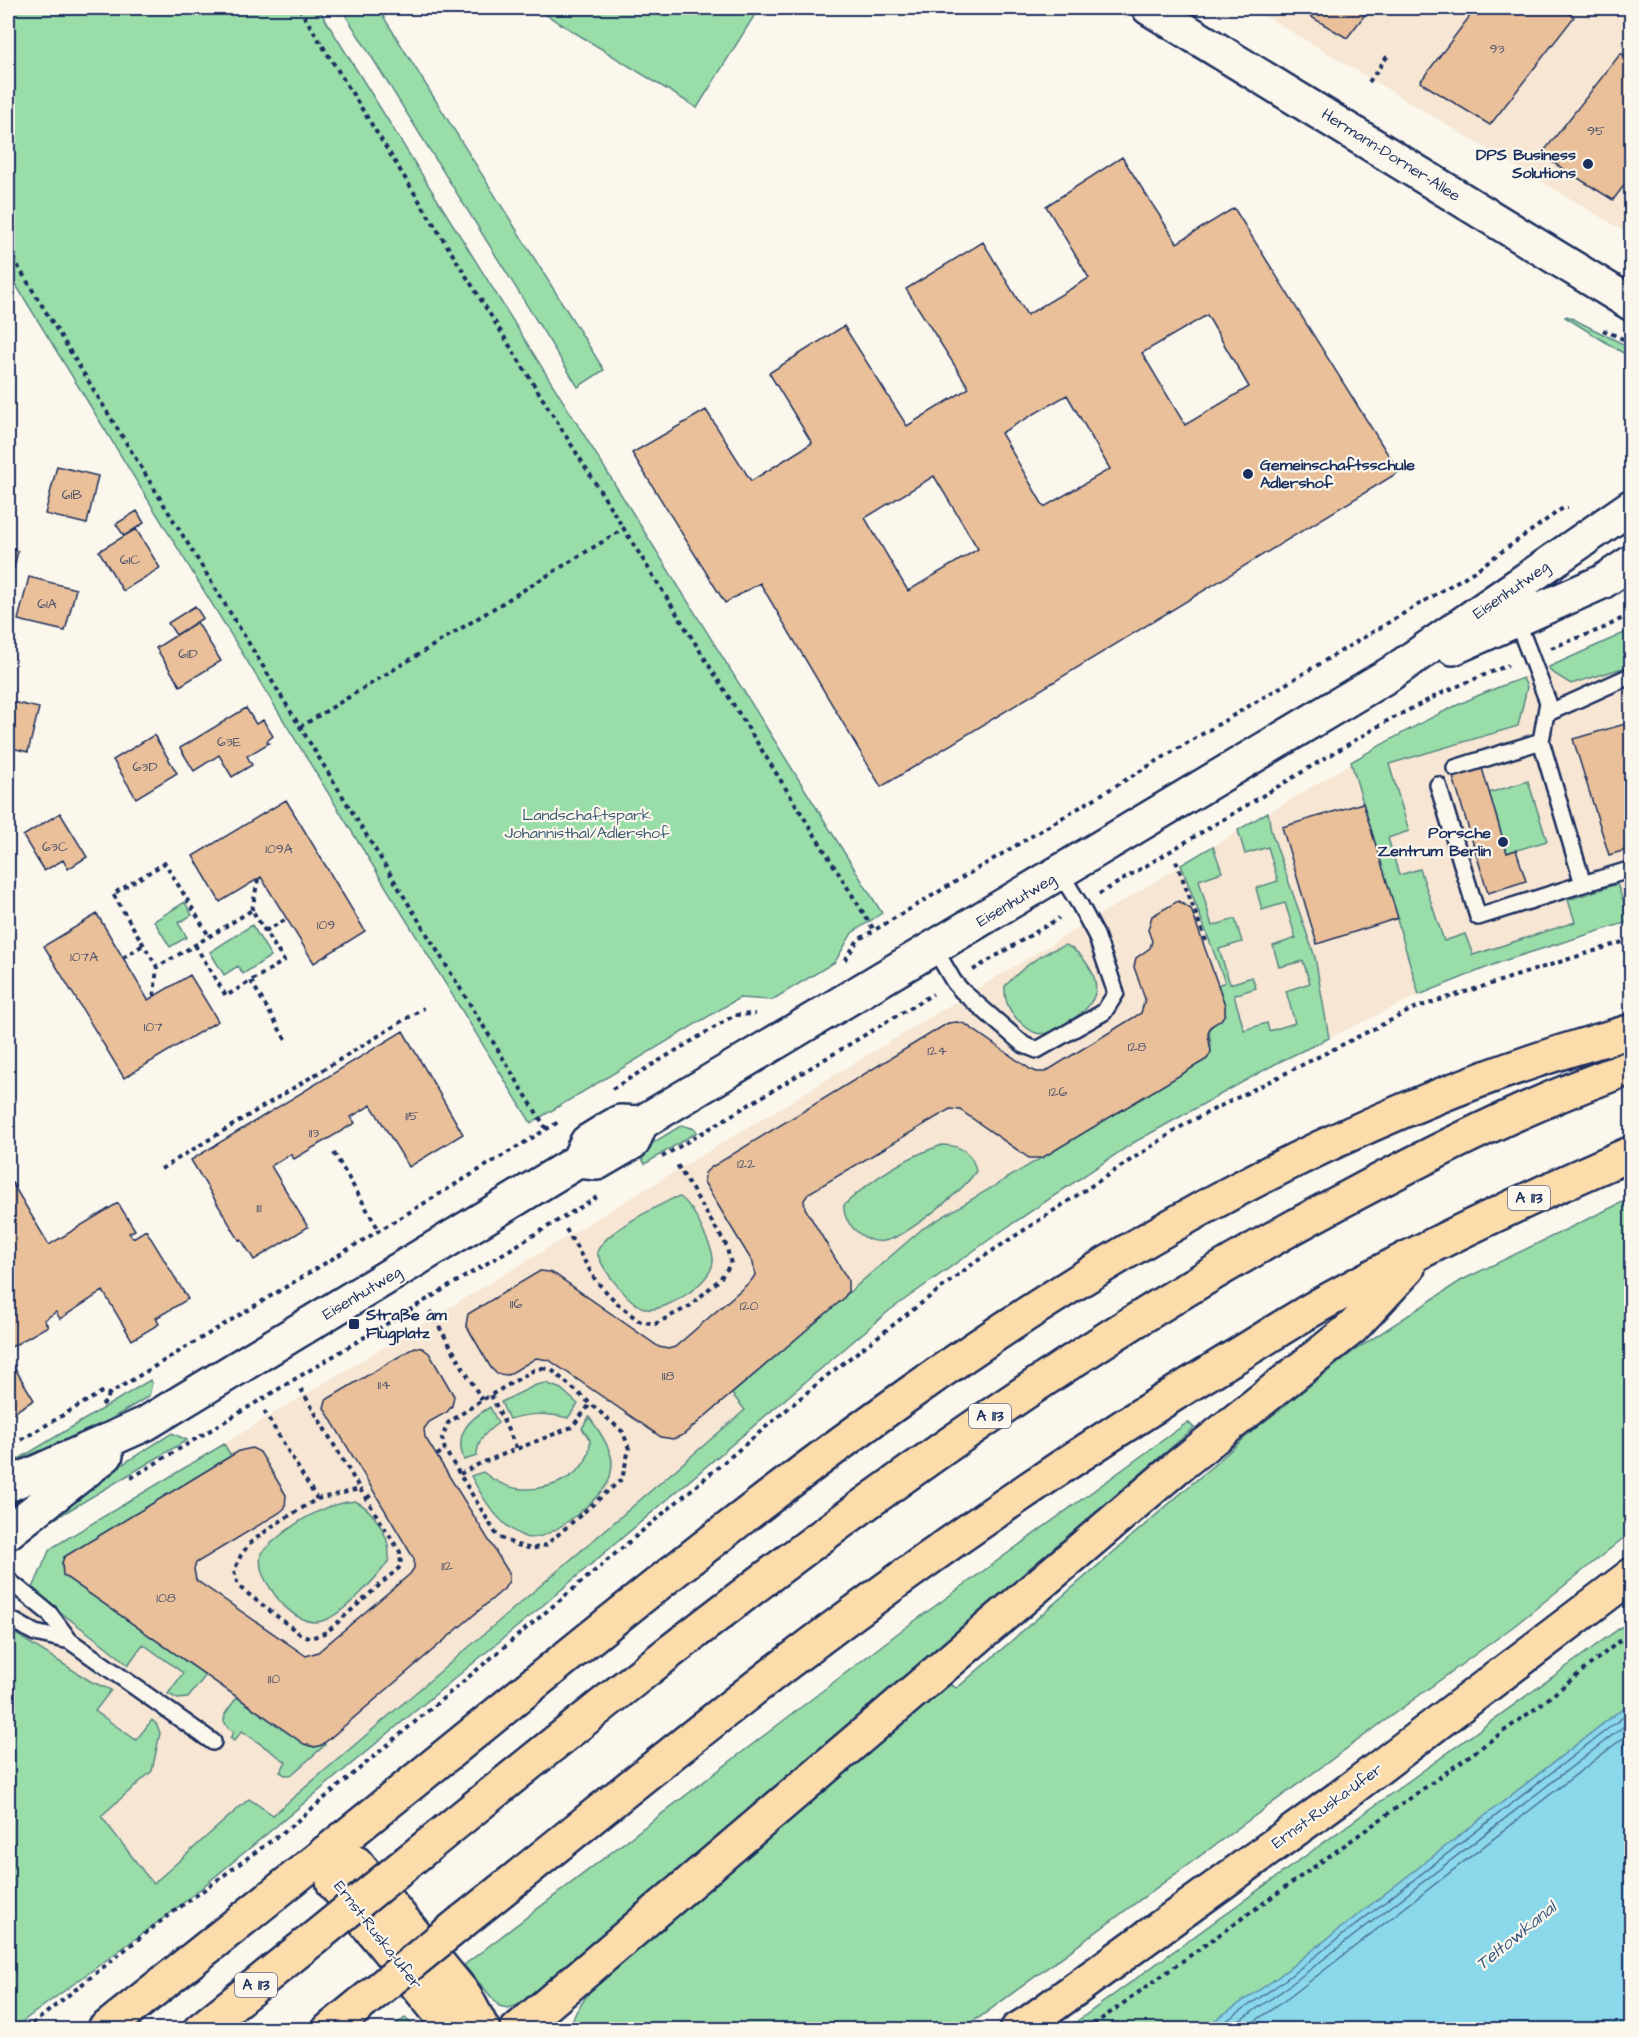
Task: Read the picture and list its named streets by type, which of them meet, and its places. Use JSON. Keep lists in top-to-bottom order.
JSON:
{
  "streets": {
    "main road": ["A 113", "Ernst-Ruska-Ufer"],
    "street": ["Hermann-Dorner-Allee", "Eisenhutweg"]
  },
  "water": ["Teltowkanal"],
  "parks": ["Landschaftspark Johannisthal/Adlershof"],
  "places": {
    "other": ["DPS Business Solutions", "Gemeinschaftsschule Adlershof", "Porsche Zentrum Berlin"],
    "transit": ["Straße am Flugplatz"]
  },
  "house_numbers": [
    "93",
    "95",
    "61B",
    "61C",
    "61A",
    "61D",
    "63E",
    "63D",
    "63C",
    "109A",
    "109",
    "107A",
    "107",
    "128",
    "124",
    "126",
    "115",
    "113",
    "122",
    "111",
    "116",
    "120",
    "118",
    "114",
    "112",
    "108",
    "110"
  ]
}
